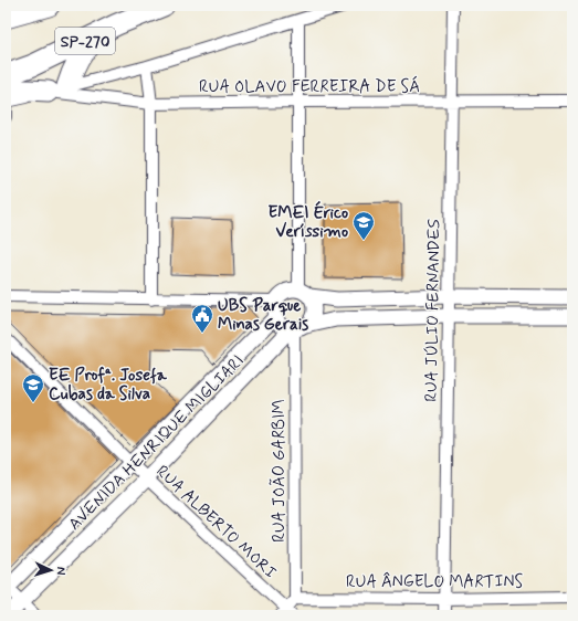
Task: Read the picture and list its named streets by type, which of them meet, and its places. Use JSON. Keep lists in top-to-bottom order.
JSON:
{
  "streets": {
    "highway": ["SP-270"],
    "street": [
      "RUA OLAVO FERREIRA DE SÁ",
      "RUA JÚLIO FERNANDES",
      "AVENIDA HENRIQUE MIGLIARI",
      "RUA JOÃO GARBIM",
      "RUA ALBERTO MORI",
      "RUA ÂNGELO MARTINS"
    ]
  },
  "crossings": [
    ["RUA OLAVO FERREIRA DE SÁ", "RUA JÚLIO FERNANDES"],
    ["RUA JÚLIO FERNANDES", "RUA ÂNGELO MARTINS"],
    ["AVENIDA HENRIQUE MIGLIARI", "RUA JOÃO GARBIM"],
    ["AVENIDA HENRIQUE MIGLIARI", "RUA ALBERTO MORI"],
    ["RUA JOÃO GARBIM", "RUA ÂNGELO MARTINS"]
  ],
  "places": {
    "school or university": ["EMEI Érico Veríssimo", "EE Profª. Josefa Cubas da Silva"],
    "public building": ["UBS Parque Minas Gerais"]
  },
  "north": "right"
}
